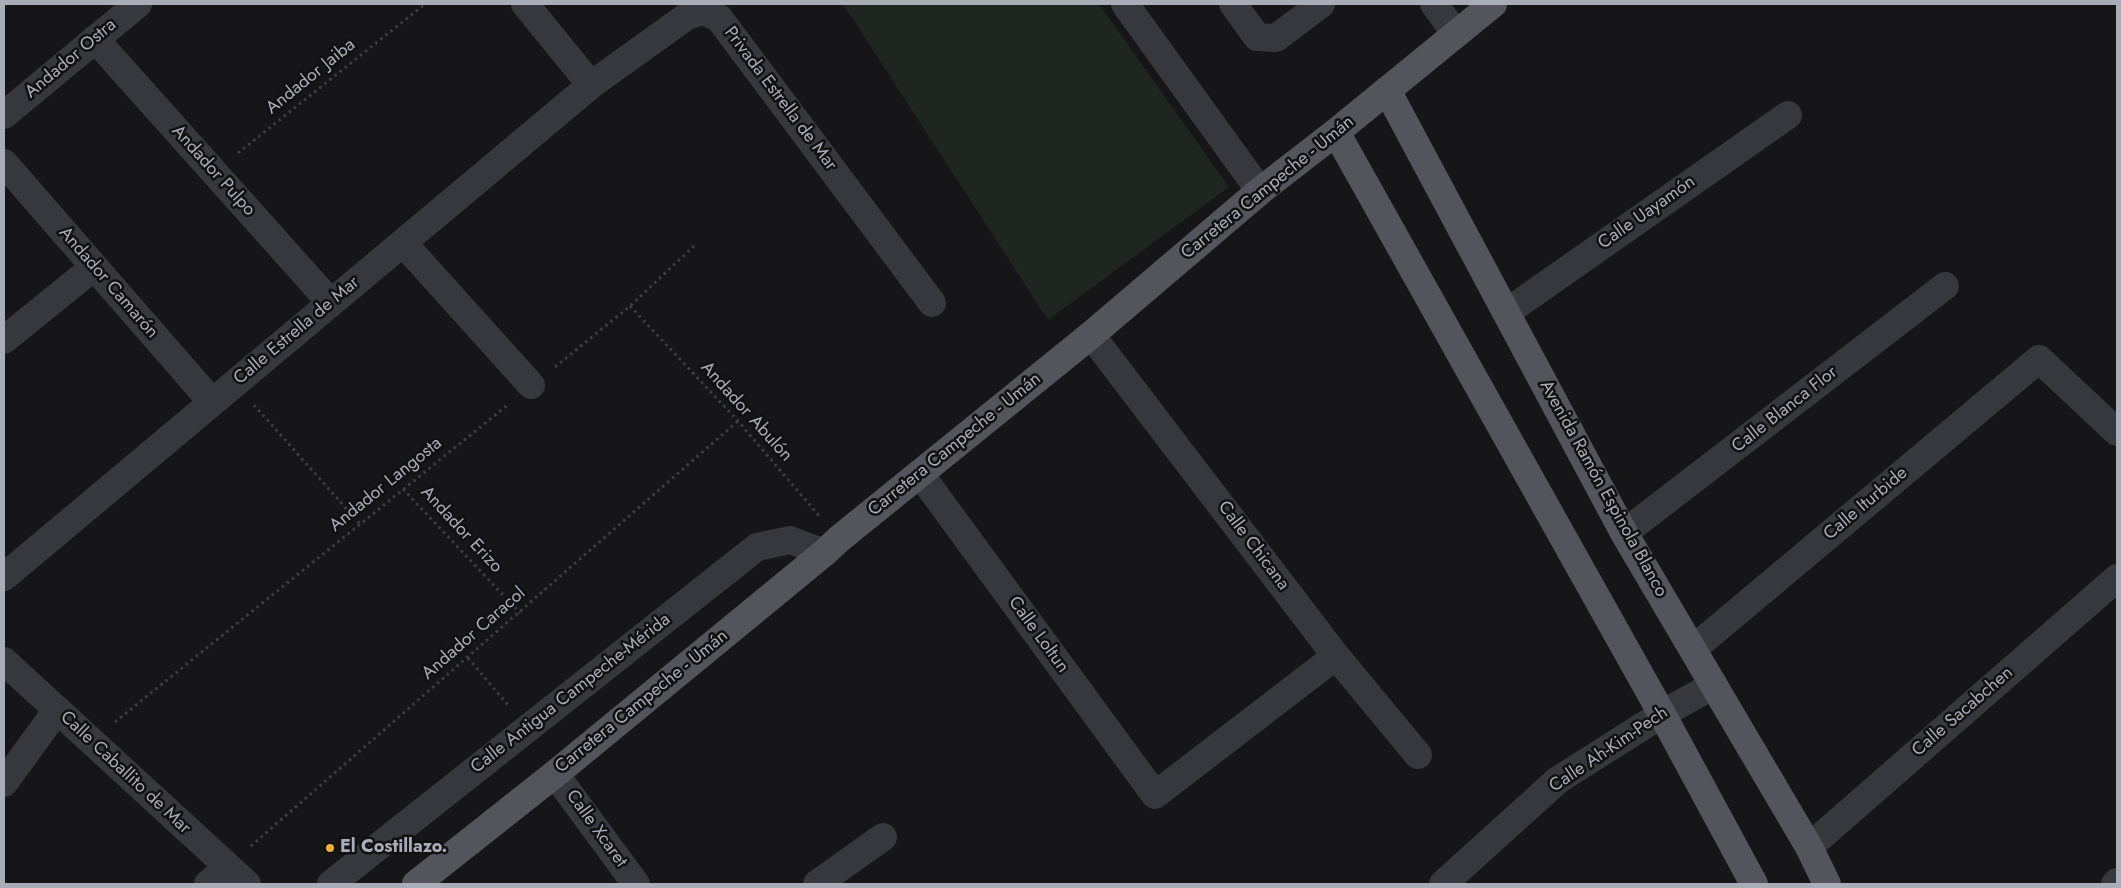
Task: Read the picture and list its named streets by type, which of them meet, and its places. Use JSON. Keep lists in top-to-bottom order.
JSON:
{
  "streets": {
    "main road": ["Carretera Campeche - Umán", "Avenida Ramón Espinola Blanco"],
    "street": [
      "Andador Ostra",
      "Privada Estrella de Mar",
      "Andador Pulpo",
      "Calle Uayamón",
      "Andador Camarón",
      "Calle Estrella de Mar",
      "Calle Blanca Flor",
      "Calle Iturbide",
      "Calle Chicana",
      "Calle Loltun",
      "Calle Antigua Campeche-Mérida",
      "Calle Sacabchen",
      "Calle Ah-Kim-Pech",
      "Calle Caballito de Mar",
      "Calle Xcaret"
    ],
    "path": [
      "Andador Jaiba",
      "Andador Abulón",
      "Andador Langosta",
      "Andador Erizo",
      "Andador Caracol"
    ]
  },
  "crossings": [
    ["Andador Ostra", "Andador Pulpo"],
    ["Andador Jaiba", "Andador Pulpo"],
    ["Privada Estrella de Mar", "Calle Estrella de Mar"],
    ["Andador Pulpo", "Calle Estrella de Mar"],
    ["Carretera Campeche - Umán", "Andador Abulón"],
    ["Carretera Campeche - Umán", "Avenida Ramón Espinola Blanco"],
    ["Carretera Campeche - Umán", "Calle Chicana"],
    ["Carretera Campeche - Umán", "Calle Loltun"],
    ["Carretera Campeche - Umán", "Calle Antigua Campeche-Mérida"],
    ["Carretera Campeche - Umán", "Calle Xcaret"],
    ["Calle Uayamón", "Avenida Ramón Espinola Blanco"],
    ["Andador Camarón", "Calle Estrella de Mar"],
    ["Calle Blanca Flor", "Avenida Ramón Espinola Blanco"],
    ["Andador Abulón", "Andador Langosta"],
    ["Andador Abulón", "Andador Caracol"],
    ["Andador Abulón", "Calle Antigua Campeche-Mérida"],
    ["Andador Langosta", "Andador Erizo"],
    ["Andador Langosta", "Calle Caballito de Mar"],
    ["Avenida Ramón Espinola Blanco", "Calle Iturbide"],
    ["Avenida Ramón Espinola Blanco", "Calle Sacabchen"],
    ["Avenida Ramón Espinola Blanco", "Calle Ah-Kim-Pech"],
    ["Andador Erizo", "Andador Caracol"],
    ["Calle Chicana", "Calle Loltun"],
    ["Andador Caracol", "Calle Caballito de Mar"]
  ],
  "places": ["El Costillazo."]
}
